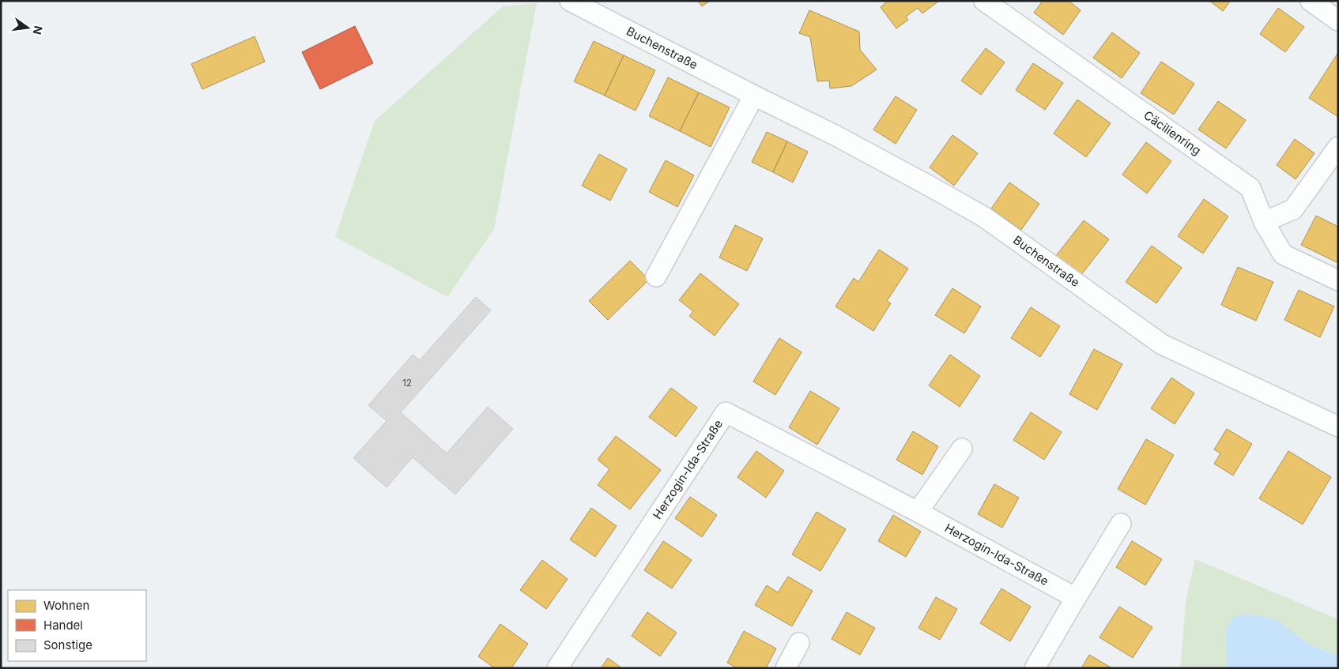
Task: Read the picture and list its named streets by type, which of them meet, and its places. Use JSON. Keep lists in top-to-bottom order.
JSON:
{
  "streets": {
    "street": ["Buchenstraße", "Cäcilienring", "Herzogin-Ida-Straße"]
  },
  "house_numbers": ["12"],
  "legend": ["Wohnen", "Handel", "Sonstige"],
  "north": "right"
}
